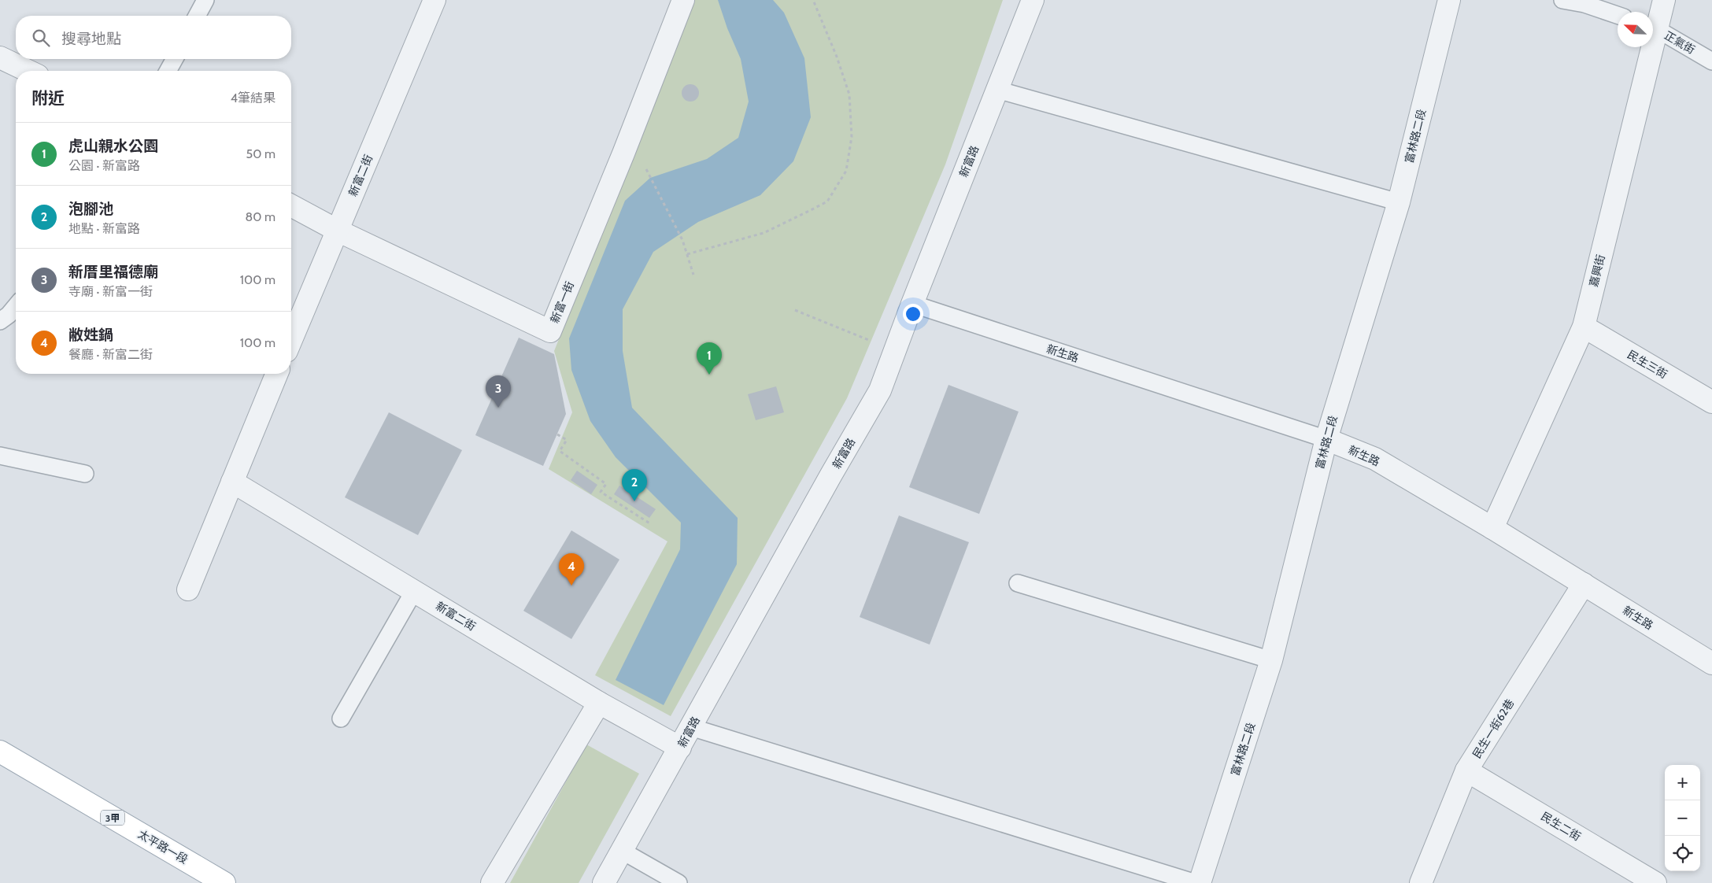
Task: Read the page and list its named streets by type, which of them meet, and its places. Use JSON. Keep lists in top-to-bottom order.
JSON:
{
  "streets": {
    "main road": ["3甲", "太平路一段"],
    "street": [
      "富林路二段",
      "新富路",
      "新富二街",
      "嘉興街",
      "新富一街",
      "新生路",
      "民生三街",
      "民生一街62巷",
      "民生二街"
    ],
    "lane": ["正氣街"]
  },
  "crossings": [
    ["富林路二段", "新生路"],
    ["新富路", "新富二街"],
    ["新富路", "新生路"],
    ["新富二街", "新富一街"],
    ["嘉興街", "新生路"],
    ["嘉興街", "民生三街"],
    ["新生路", "民生一街62巷"],
    ["民生一街62巷", "民生二街"]
  ],
  "north": "top left",
  "page": {
    "search": "搜尋地點",
    "heading": ["附近", "4筆結果"],
    "list": [
      {
        "mark": "1",
        "name": "虎山親水公園",
        "note": "公園 · 新富路",
        "value": "50 m"
      },
      {
        "mark": "2",
        "name": "泡腳池",
        "note": "地點 · 新富路",
        "value": "80 m"
      },
      {
        "mark": "3",
        "name": "新厝里福德廟",
        "note": "寺廟 · 新富一街",
        "value": "100 m"
      },
      {
        "mark": "4",
        "name": "敝姓鍋",
        "note": "餐廳 · 新富二街",
        "value": "100 m"
      }
    ],
    "pins": [
      "1",
      "3",
      "2",
      "4"
    ],
    "map_buttons": ["+", "−"]
  }
}
